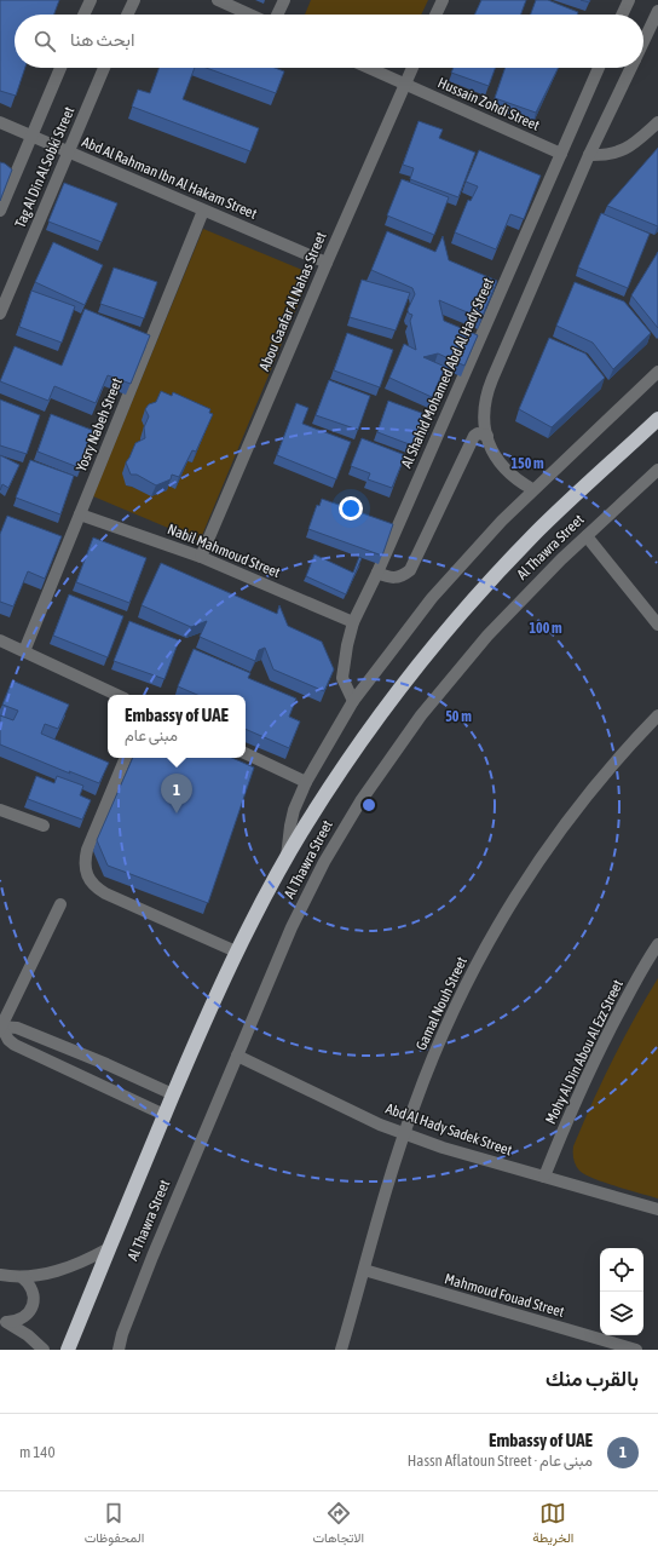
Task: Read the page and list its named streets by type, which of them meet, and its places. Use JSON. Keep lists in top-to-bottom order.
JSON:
{
  "streets": {
    "highway": ["Al Thawra Street"],
    "street": [
      "Hussain Zohdi Street",
      "Tag Al Din Al Sobki Street",
      "Abd Al Rahman Ibn Al Hakam Street",
      "Abou Gaafar Al Nahas Street",
      "Al Shahid Mohamed Abd Al Hady Street",
      "Yosry Nabeh Street",
      "Nabil Mahmoud Street",
      "Gamal Nouh Street",
      "Mohy Al Din Abou Al Ezz Street",
      "Abd Al Hady Sadek Street",
      "Mahmoud Fouad Street"
    ]
  },
  "crossings": [
    ["Hussain Zohdi Street", "Abou Gaafar Al Nahas Street"],
    ["Hussain Zohdi Street", "Al Shahid Mohamed Abd Al Hady Street"],
    ["Tag Al Din Al Sobki Street", "Abd Al Rahman Ibn Al Hakam Street"],
    ["Abd Al Rahman Ibn Al Hakam Street", "Abou Gaafar Al Nahas Street"],
    ["Abd Al Rahman Ibn Al Hakam Street", "Yosry Nabeh Street"],
    ["Abou Gaafar Al Nahas Street", "Nabil Mahmoud Street"],
    ["Al Shahid Mohamed Abd Al Hady Street", "Al Thawra Street"],
    ["Al Shahid Mohamed Abd Al Hady Street", "Nabil Mahmoud Street"],
    ["Yosry Nabeh Street", "Nabil Mahmoud Street"],
    ["Al Thawra Street", "Abd Al Hady Sadek Street"],
    ["Gamal Nouh Street", "Abd Al Hady Sadek Street"],
    ["Gamal Nouh Street", "Mahmoud Fouad Street"],
    ["Mohy Al Din Abou Al Ezz Street", "Abd Al Hady Sadek Street"]
  ],
  "page": {
    "search": "ابحث هنا",
    "popup": ["Embassy of UAE", "مبنى عام"],
    "pins": "1",
    "heading": "بالقرب منك",
    "list": [
      {
        "mark": "1",
        "name": "Embassy of UAE",
        "note": "مبنى عام · Hassn Aflatoun Street",
        "value": "140 m"
      }
    ],
    "nav": ["الخريطة", "الاتجاهات", "المحفوظات"]
  },
  "rings": ["150 m", "100 m", "50 m"]
}
